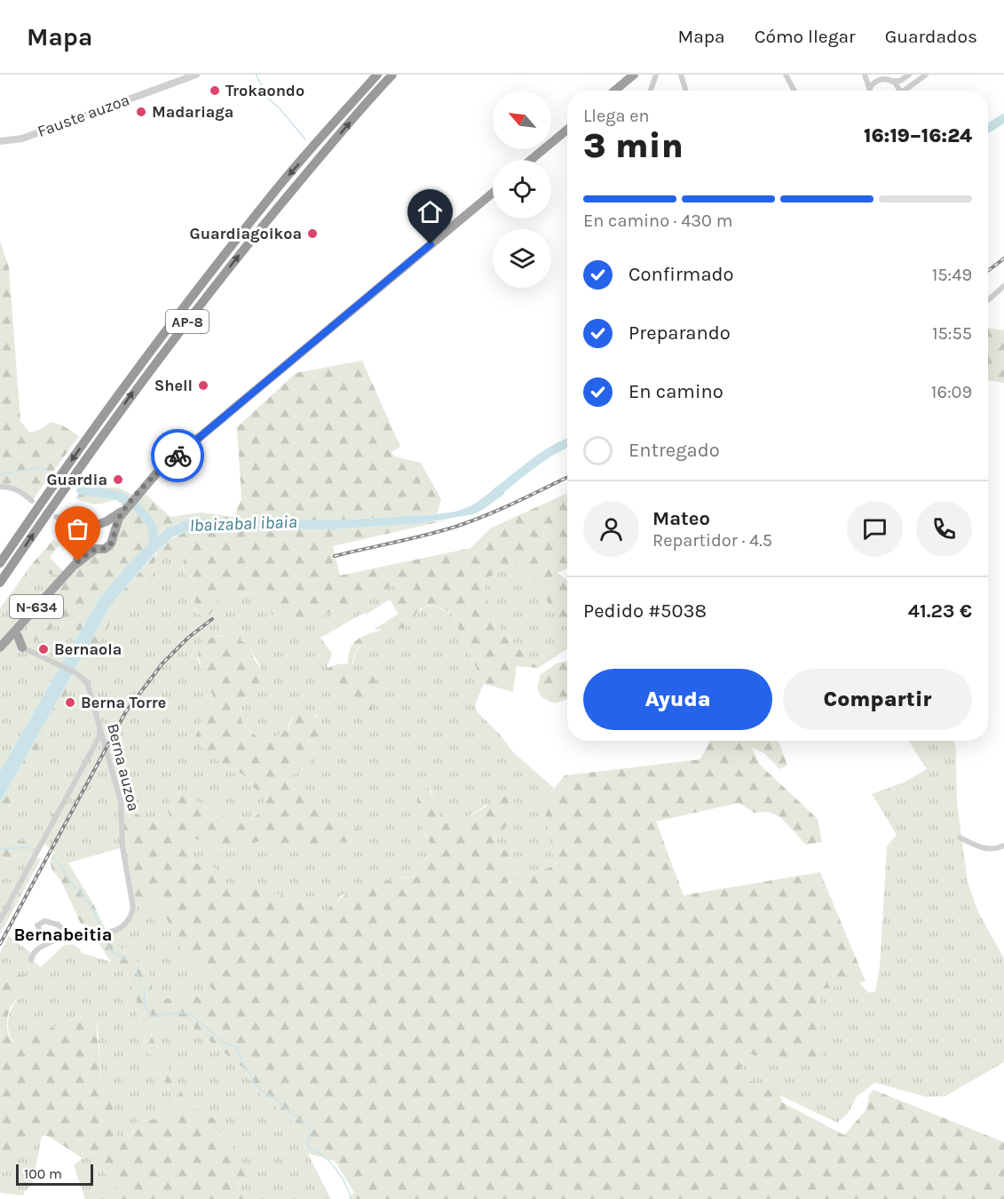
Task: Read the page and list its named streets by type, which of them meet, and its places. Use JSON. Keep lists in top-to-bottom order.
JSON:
{
  "streets": {
    "highway": ["AP-8", "N-634"],
    "street": ["Fauste auzoa", "Berna auzoa"]
  },
  "districts": ["Bernabeitia"],
  "water": ["Ibaizabal ibaia"],
  "places": [
    "Trokaondo",
    "Madariaga",
    "Guardiagoikoa",
    "Shell",
    "Guardia",
    "Bernaola",
    "Berna Torre"
  ],
  "scale_bar": "100 m",
  "north": "top left",
  "page": {
    "header": "Mapa",
    "nav": ["Mapa", "Cómo llegar", "Guardados"],
    "heading": ["3 min", "Llega en", "16:19–16:24"],
    "panel": [
      "Mateo",
      "Repartidor · 4.5",
      "Pedido #5038",
      "41.23 €"
    ],
    "bar": "En camino · 430 m",
    "list": [
      ["Confirmado", "15:49"],
      ["Preparando", "15:55"],
      ["En camino", "16:09"],
      "Entregado"
    ],
    "buttons": ["Ayuda", "Compartir"],
    "scale": "100 m"
  }
}
